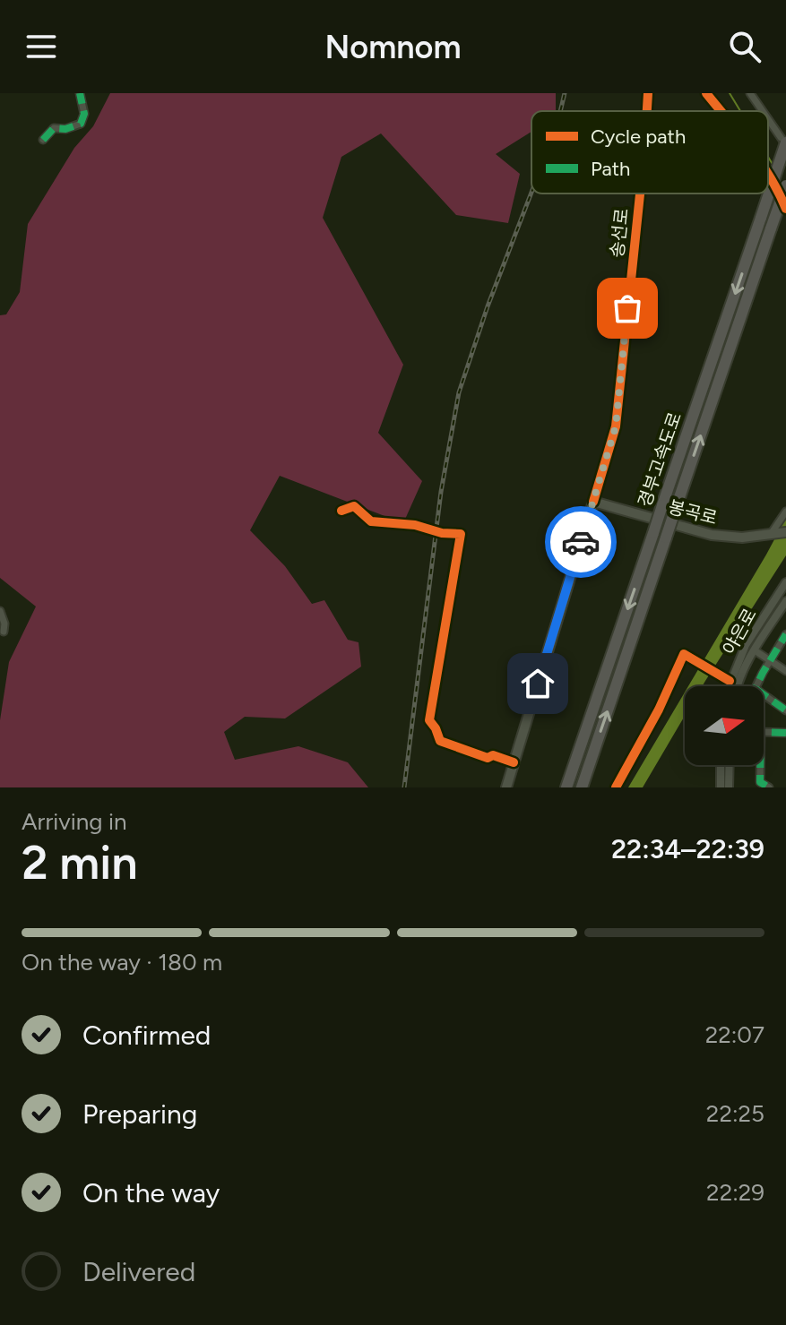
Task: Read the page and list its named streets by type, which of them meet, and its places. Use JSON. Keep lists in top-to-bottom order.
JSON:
{
  "streets": {
    "highway": ["경부고속도로"],
    "main road": ["송선로", "봉곡로"],
    "street": ["야은로"]
  },
  "crossings": [
    ["송선로", "봉곡로"]
  ],
  "legend": ["Cycle path", "Path"],
  "north": "right",
  "page": {
    "header": "Nomnom",
    "heading": ["2 min", "Arriving in", "22:34–22:39"],
    "bar": "On the way · 180 m",
    "list": [
      ["Confirmed", "22:07"],
      ["Preparing", "22:25"],
      ["On the way", "22:29"],
      "Delivered"
    ]
  }
}
